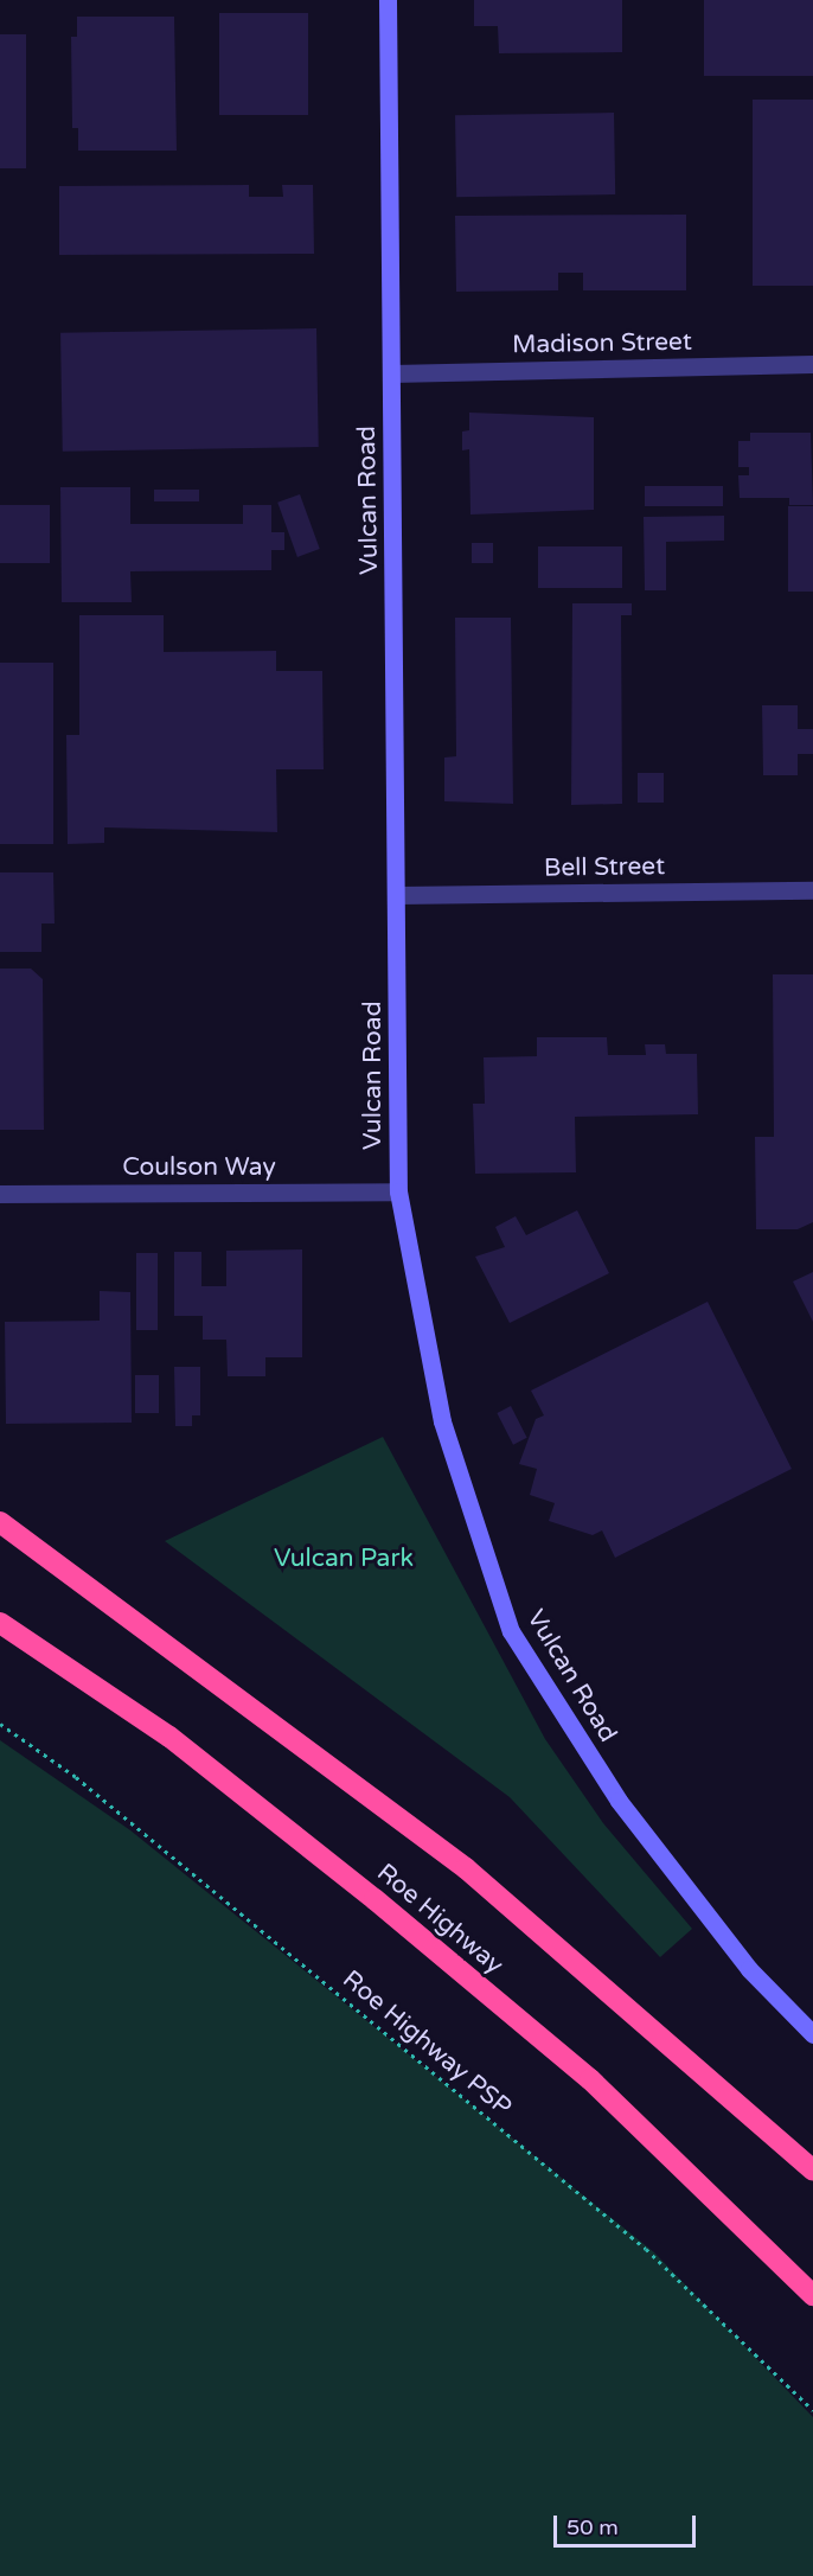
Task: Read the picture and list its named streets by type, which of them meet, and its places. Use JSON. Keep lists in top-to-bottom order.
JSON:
{
  "streets": {
    "highway": ["Roe Highway"],
    "street": [
      "Madison Street",
      "Vulcan Road",
      "Bell Street",
      "Coulson Way"
    ],
    "path": ["Roe Highway PSP"]
  },
  "crossings": [
    ["Madison Street", "Vulcan Road"],
    ["Vulcan Road", "Bell Street"],
    ["Vulcan Road", "Coulson Way"]
  ],
  "parks": ["Vulcan Park"],
  "scale_bar": "50 m"
}
